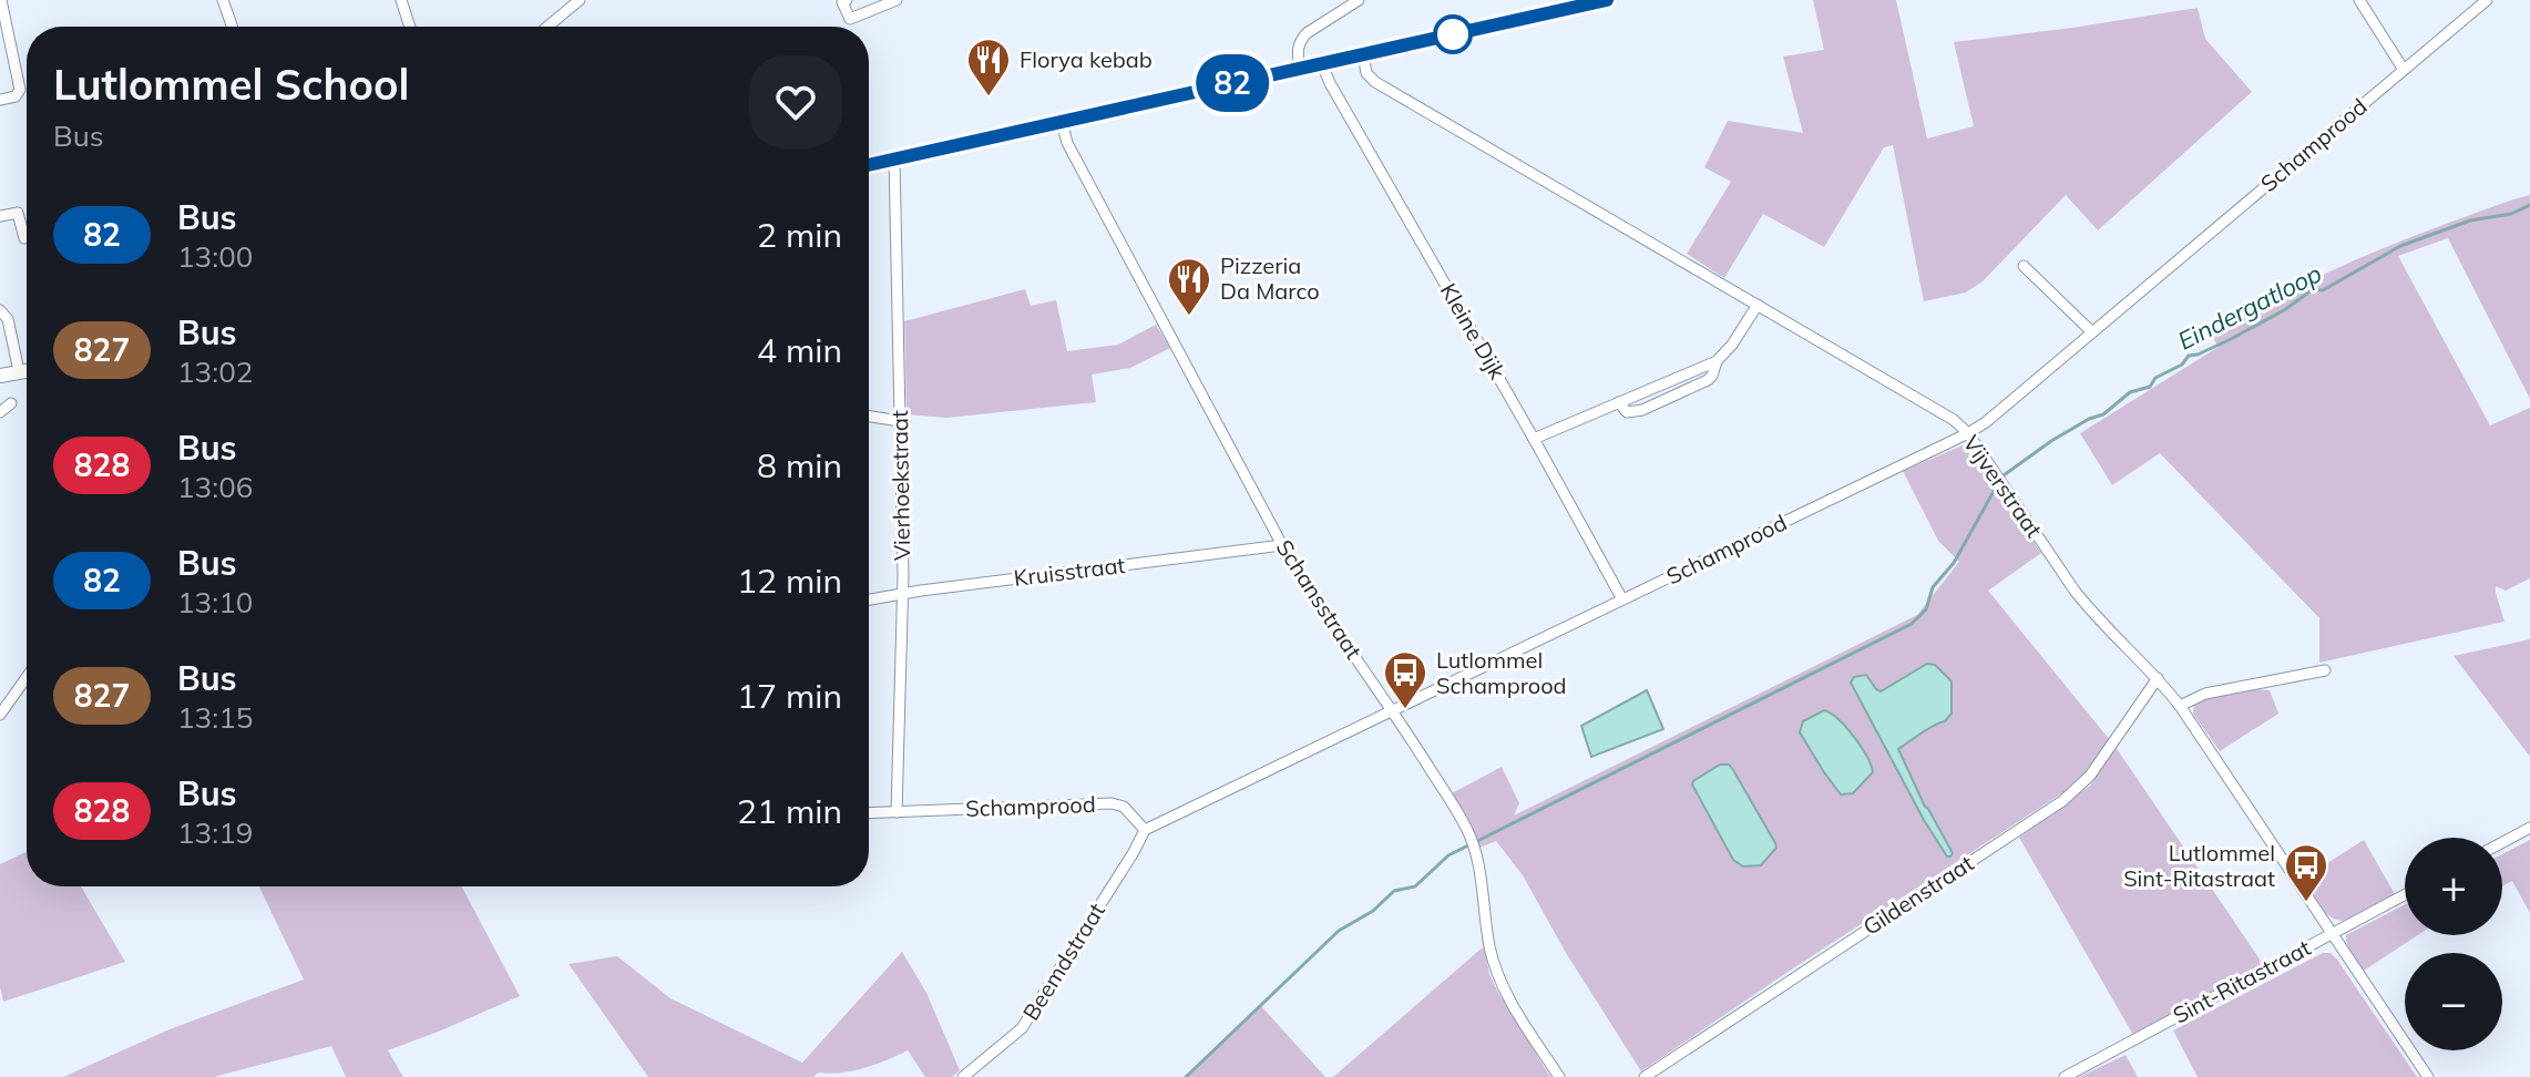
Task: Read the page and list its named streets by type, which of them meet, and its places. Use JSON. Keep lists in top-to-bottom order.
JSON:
{
  "streets": {
    "street": [
      "Schamprood",
      "Kleine Dijk",
      "Vierhoekstraat",
      "Vijverstraat",
      "Kruisstraat",
      "Schansstraat",
      "Gildenstraat",
      "Beemdstraat",
      "Sint-Ritastraat"
    ]
  },
  "crossings": [
    ["Schamprood", "Kleine Dijk"],
    ["Schamprood", "Vierhoekstraat"],
    ["Schamprood", "Vijverstraat"],
    ["Schamprood", "Schansstraat"],
    ["Schamprood", "Beemdstraat"],
    ["Vierhoekstraat", "Kruisstraat"],
    ["Vijverstraat", "Gildenstraat"],
    ["Vijverstraat", "Sint-Ritastraat"],
    ["Kruisstraat", "Schansstraat"]
  ],
  "water": ["Eindergatloop"],
  "places": {
    "restaurant": ["Florya kebab", "Pizzeria Da Marco"],
    "bus stop": ["Lutlommel Schamprood", "Lutlommel Sint-Ritastraat"]
  },
  "lines": ["bus line 82"],
  "page": {
    "on_map": "82",
    "heading": ["Lutlommel School", "Bus"],
    "list": [
      {
        "mark": "82",
        "name": "Bus",
        "note": "13:00",
        "value": "2 min"
      },
      {
        "mark": "827",
        "name": "Bus",
        "note": "13:02",
        "value": "4 min"
      },
      {
        "mark": "828",
        "name": "Bus",
        "note": "13:06",
        "value": "8 min"
      },
      {
        "mark": "82",
        "name": "Bus",
        "note": "13:10",
        "value": "12 min"
      },
      {
        "mark": "827",
        "name": "Bus",
        "note": "13:15",
        "value": "17 min"
      },
      {
        "mark": "828",
        "name": "Bus",
        "note": "13:19",
        "value": "21 min"
      }
    ],
    "map_buttons": ["+", "−"]
  }
}
